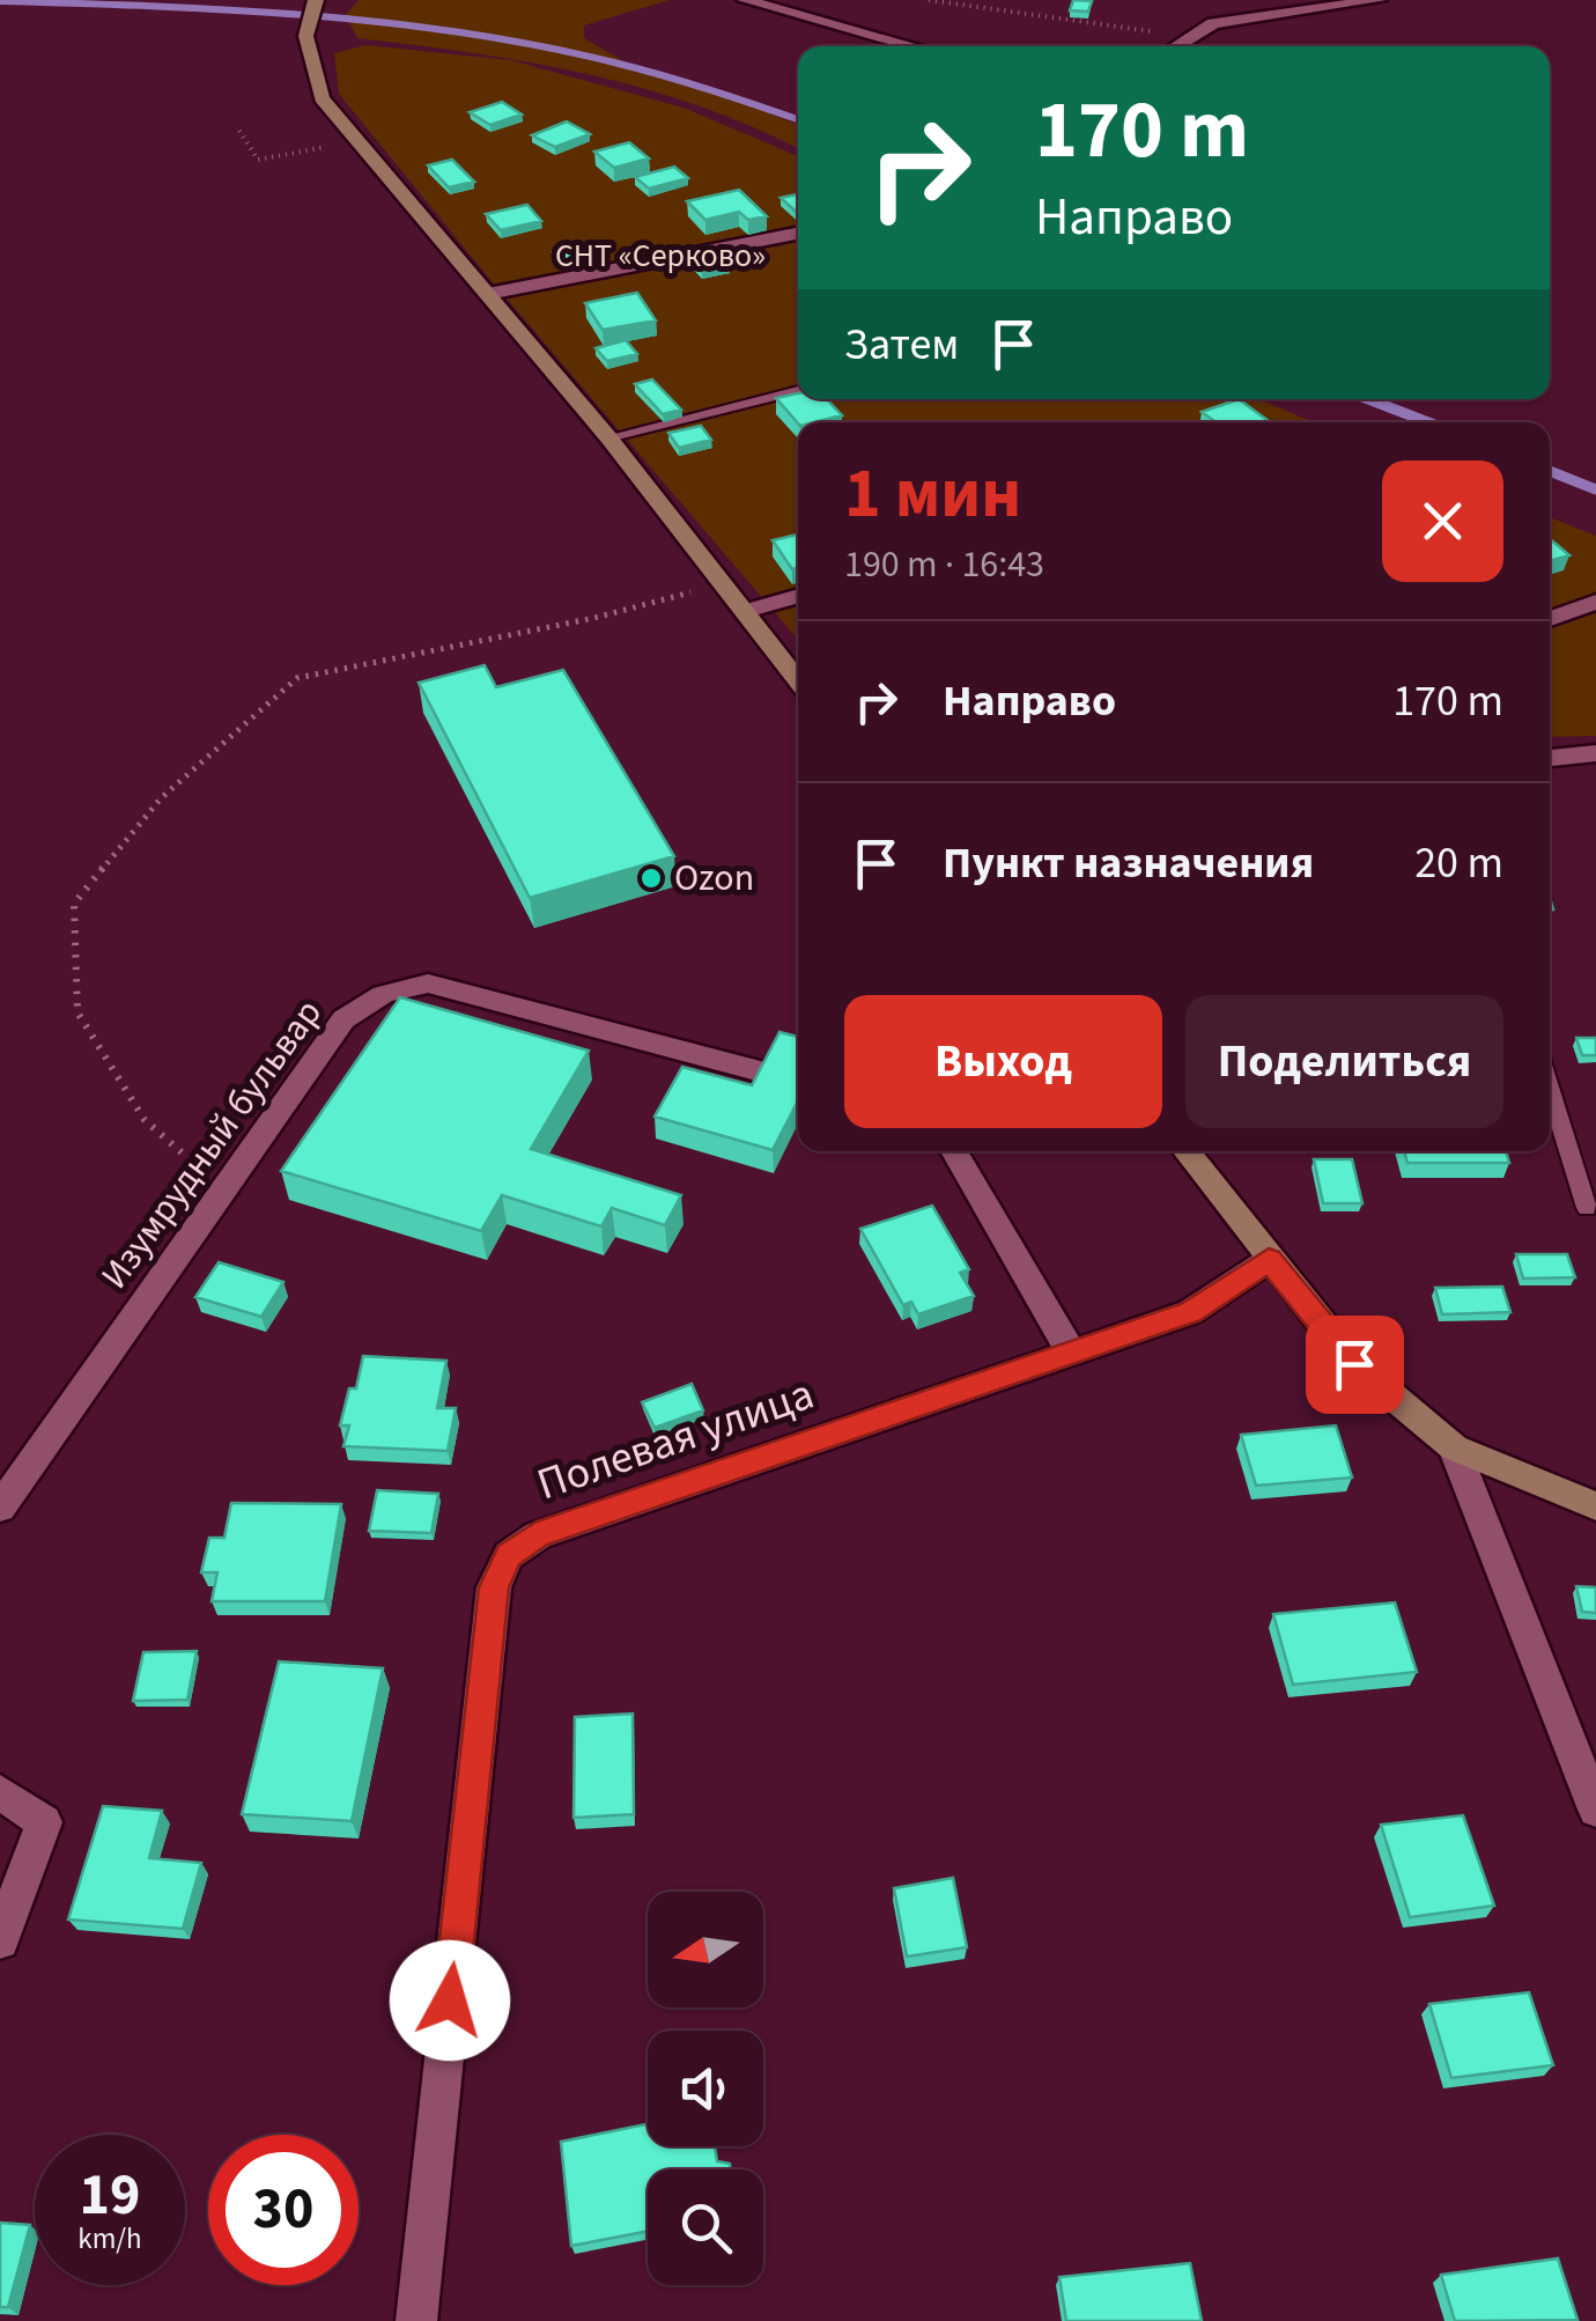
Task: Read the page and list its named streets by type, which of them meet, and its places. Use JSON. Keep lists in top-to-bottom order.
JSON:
{
  "streets": {
    "street": ["Изумрудный бульвар", "Полевая улица"]
  },
  "parks": ["СНТ «Серково»"],
  "places": ["Ozon"],
  "north": "left",
  "page": {
    "turn": ["170 m", "Направо"],
    "then": "Затем",
    "heading": ["1 мин", "190 m · 16:43"],
    "list": [
      {
        "name": "Направо",
        "value": "170 m"
      },
      {
        "name": "Пункт назначения",
        "value": "20 m"
      }
    ],
    "buttons": ["Выход", "Поделиться"],
    "speed": "19 km/h",
    "limit": "30"
  }
}
